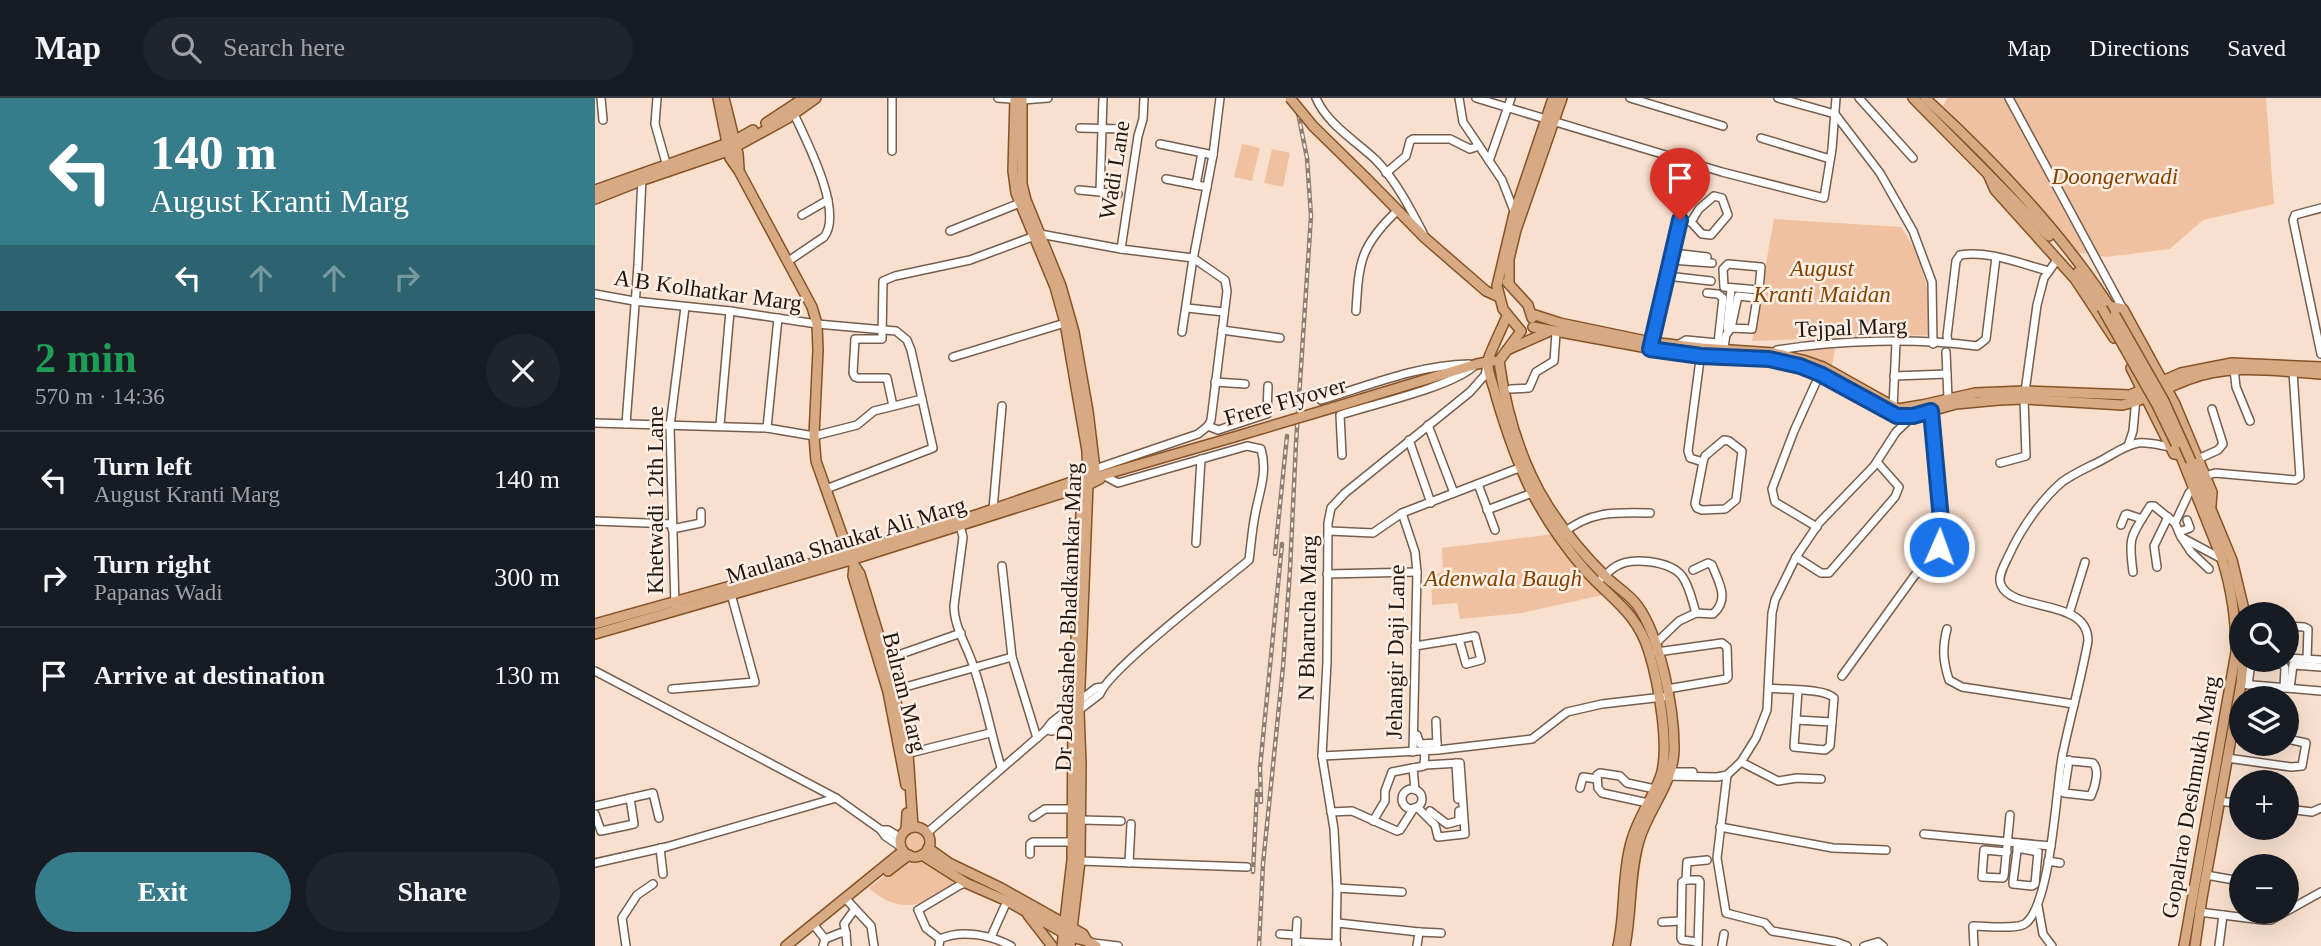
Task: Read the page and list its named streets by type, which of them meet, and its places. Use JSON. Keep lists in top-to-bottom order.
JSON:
{
  "streets": {
    "main road": [
      "Frere Flyover",
      "Maulana Shaukat Ali Marg",
      "Dr Dadasaheb Bhadkamkar Marg",
      "Balram Marg",
      "Gopalrao Deshmukh Marg"
    ],
    "street": [
      "Wadi Lane",
      "A B Kolhatkar Marg",
      "Tejpal Marg",
      "Khetwadi 12th Lane",
      "N Bharucha Marg",
      "Jehangir Daji Lane"
    ]
  },
  "crossings": [
    ["A B Kolhatkar Marg", "Khetwadi 12th Lane"],
    ["A B Kolhatkar Marg", "Balram Marg"],
    ["Frere Flyover", "Maulana Shaukat Ali Marg"],
    ["Frere Flyover", "Dr Dadasaheb Bhadkamkar Marg"],
    ["Khetwadi 12th Lane", "Maulana Shaukat Ali Marg"],
    ["Maulana Shaukat Ali Marg", "Dr Dadasaheb Bhadkamkar Marg"],
    ["Maulana Shaukat Ali Marg", "Balram Marg"]
  ],
  "parks": ["Doongerwadi", "August Kranti Maidan", "Adenwala Baugh"],
  "page": {
    "header": "Map",
    "search": "Search here",
    "nav": ["Map", "Directions", "Saved"],
    "turn": ["140 m", "August Kranti Marg"],
    "heading": ["2 min", "570 m · 14:36"],
    "list": [
      {
        "name": "Turn left",
        "note": "August Kranti Marg",
        "value": "140 m"
      },
      {
        "name": "Turn right",
        "note": "Papanas Wadi",
        "value": "300 m"
      },
      {
        "name": "Arrive at destination",
        "value": "130 m"
      }
    ],
    "map_buttons": ["+", "−"],
    "buttons": ["Exit", "Share"]
  }
}
